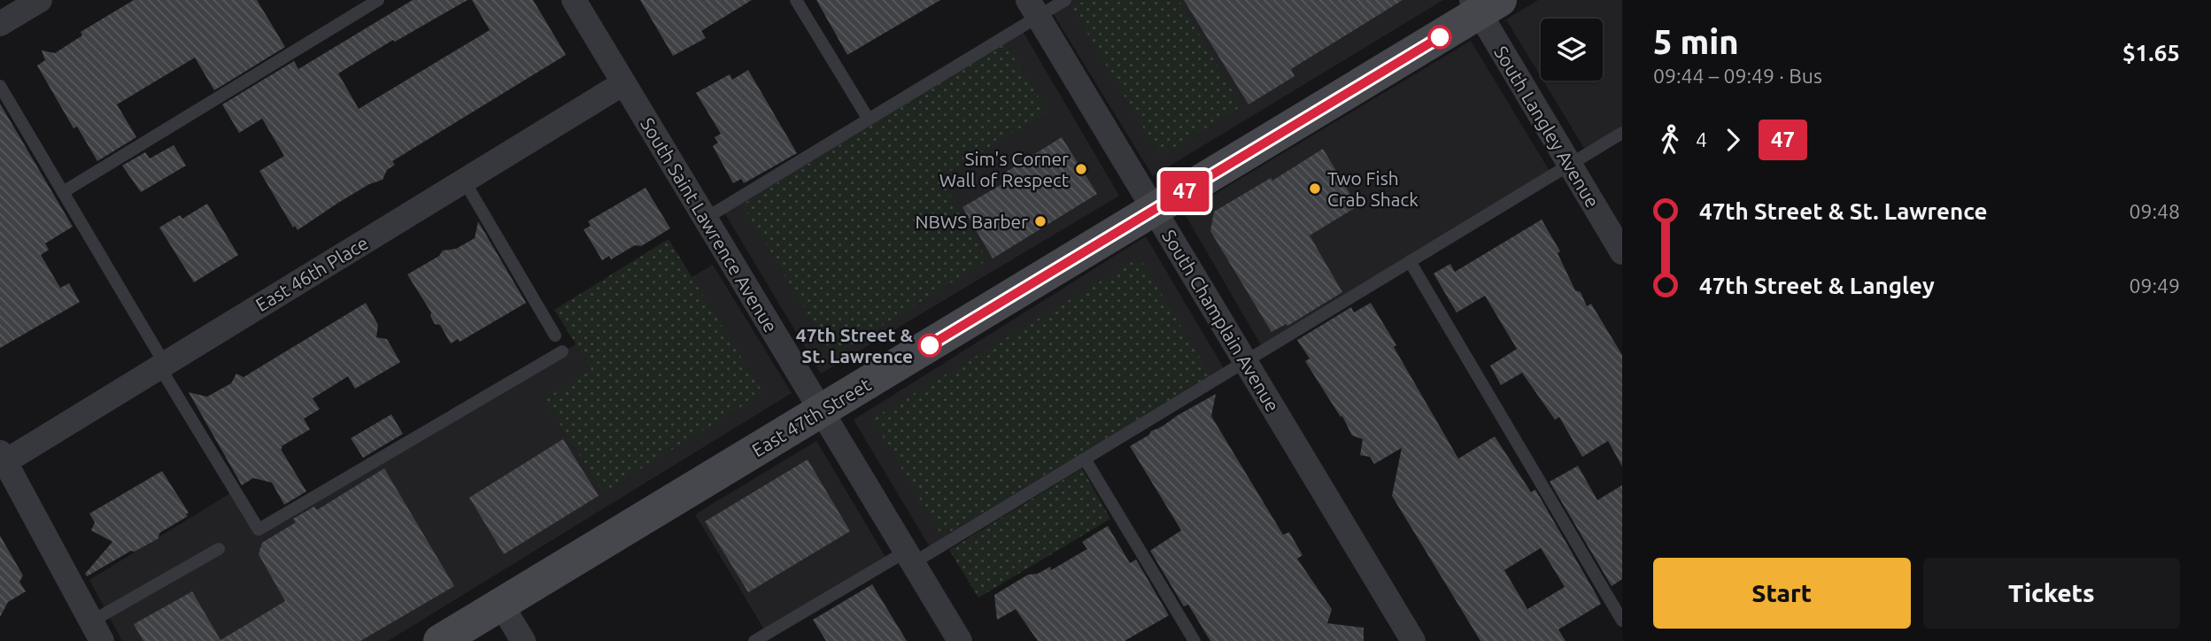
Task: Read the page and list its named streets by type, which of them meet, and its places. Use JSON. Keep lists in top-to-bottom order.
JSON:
{
  "streets": {
    "main road": ["East 47th Street"],
    "street": [
      "South Langley Avenue",
      "South Saint Lawrence Avenue",
      "East 46th Place",
      "South Champlain Avenue"
    ]
  },
  "crossings": [
    ["South Langley Avenue", "East 47th Street"],
    ["South Saint Lawrence Avenue", "East 46th Place"],
    ["South Saint Lawrence Avenue", "East 47th Street"],
    ["South Champlain Avenue", "East 47th Street"]
  ],
  "places": [
    "Sim's Corner Wall of Respect",
    "Two Fish Crab Shack",
    "NBWS Barber",
    "47th Street & St. Lawrence"
  ],
  "lines": ["bus line 47"],
  "page": {
    "on_map": "47",
    "heading": ["5 min", "09:44 – 09:49 · Bus", "$1.65"],
    "legs": ["4", "47"],
    "list": [
      {
        "name": "47th Street & St. Lawrence",
        "value": "09:48"
      },
      {
        "name": "47th Street & Langley",
        "value": "09:49"
      }
    ],
    "buttons": ["Start", "Tickets"]
  }
}
